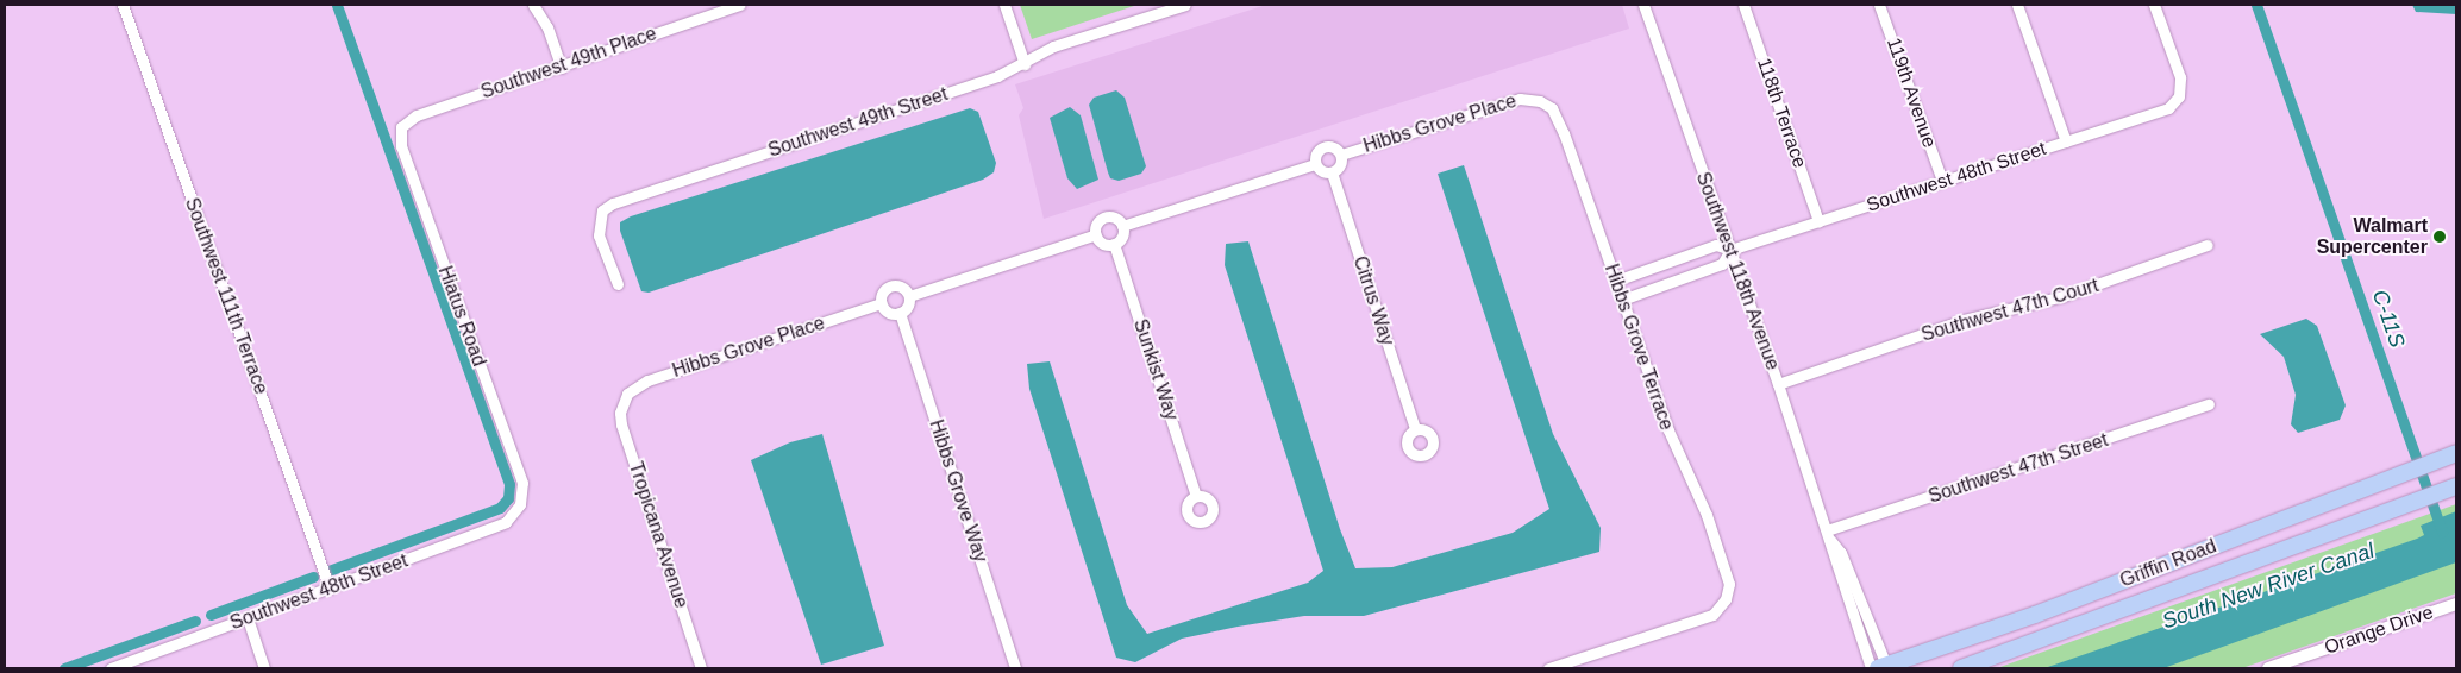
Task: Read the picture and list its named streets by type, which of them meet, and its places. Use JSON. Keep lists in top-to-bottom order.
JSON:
{
  "streets": {
    "main road": ["Griffin Road"],
    "street": [
      "Southwest 49th Place",
      "119th Avenue",
      "118th Terrace",
      "Southwest 49th Street",
      "Hibbs Grove Place",
      "Southwest 48th Street",
      "Southwest 118th Avenue",
      "Southwest 111th Terrace",
      "Citrus Way",
      "Southwest 47th Court",
      "Hiatus Road",
      "Hibbs Grove Terrace",
      "Sunkist Way",
      "Southwest 47th Street",
      "Hibbs Grove Way",
      "Tropicana Avenue",
      "Orange Drive"
    ]
  },
  "crossings": [
    ["Southwest 49th Place", "Hiatus Road"],
    ["119th Avenue", "Southwest 48th Street"],
    ["118th Terrace", "Southwest 48th Street"],
    ["Hibbs Grove Place", "Citrus Way"],
    ["Hibbs Grove Place", "Hibbs Grove Terrace"],
    ["Hibbs Grove Place", "Hibbs Grove Way"],
    ["Hibbs Grove Place", "Tropicana Avenue"],
    ["Southwest 48th Street", "Southwest 118th Avenue"],
    ["Southwest 48th Street", "Southwest 111th Terrace"],
    ["Southwest 48th Street", "Hiatus Road"],
    ["Southwest 48th Street", "Hibbs Grove Terrace"],
    ["Southwest 118th Avenue", "Southwest 47th Court"],
    ["Southwest 118th Avenue", "Southwest 47th Street"],
    ["Southwest 118th Avenue", "Griffin Road"]
  ],
  "water": ["C-11S", "South New River Canal"],
  "places": ["Walmart Supercenter"]
}
